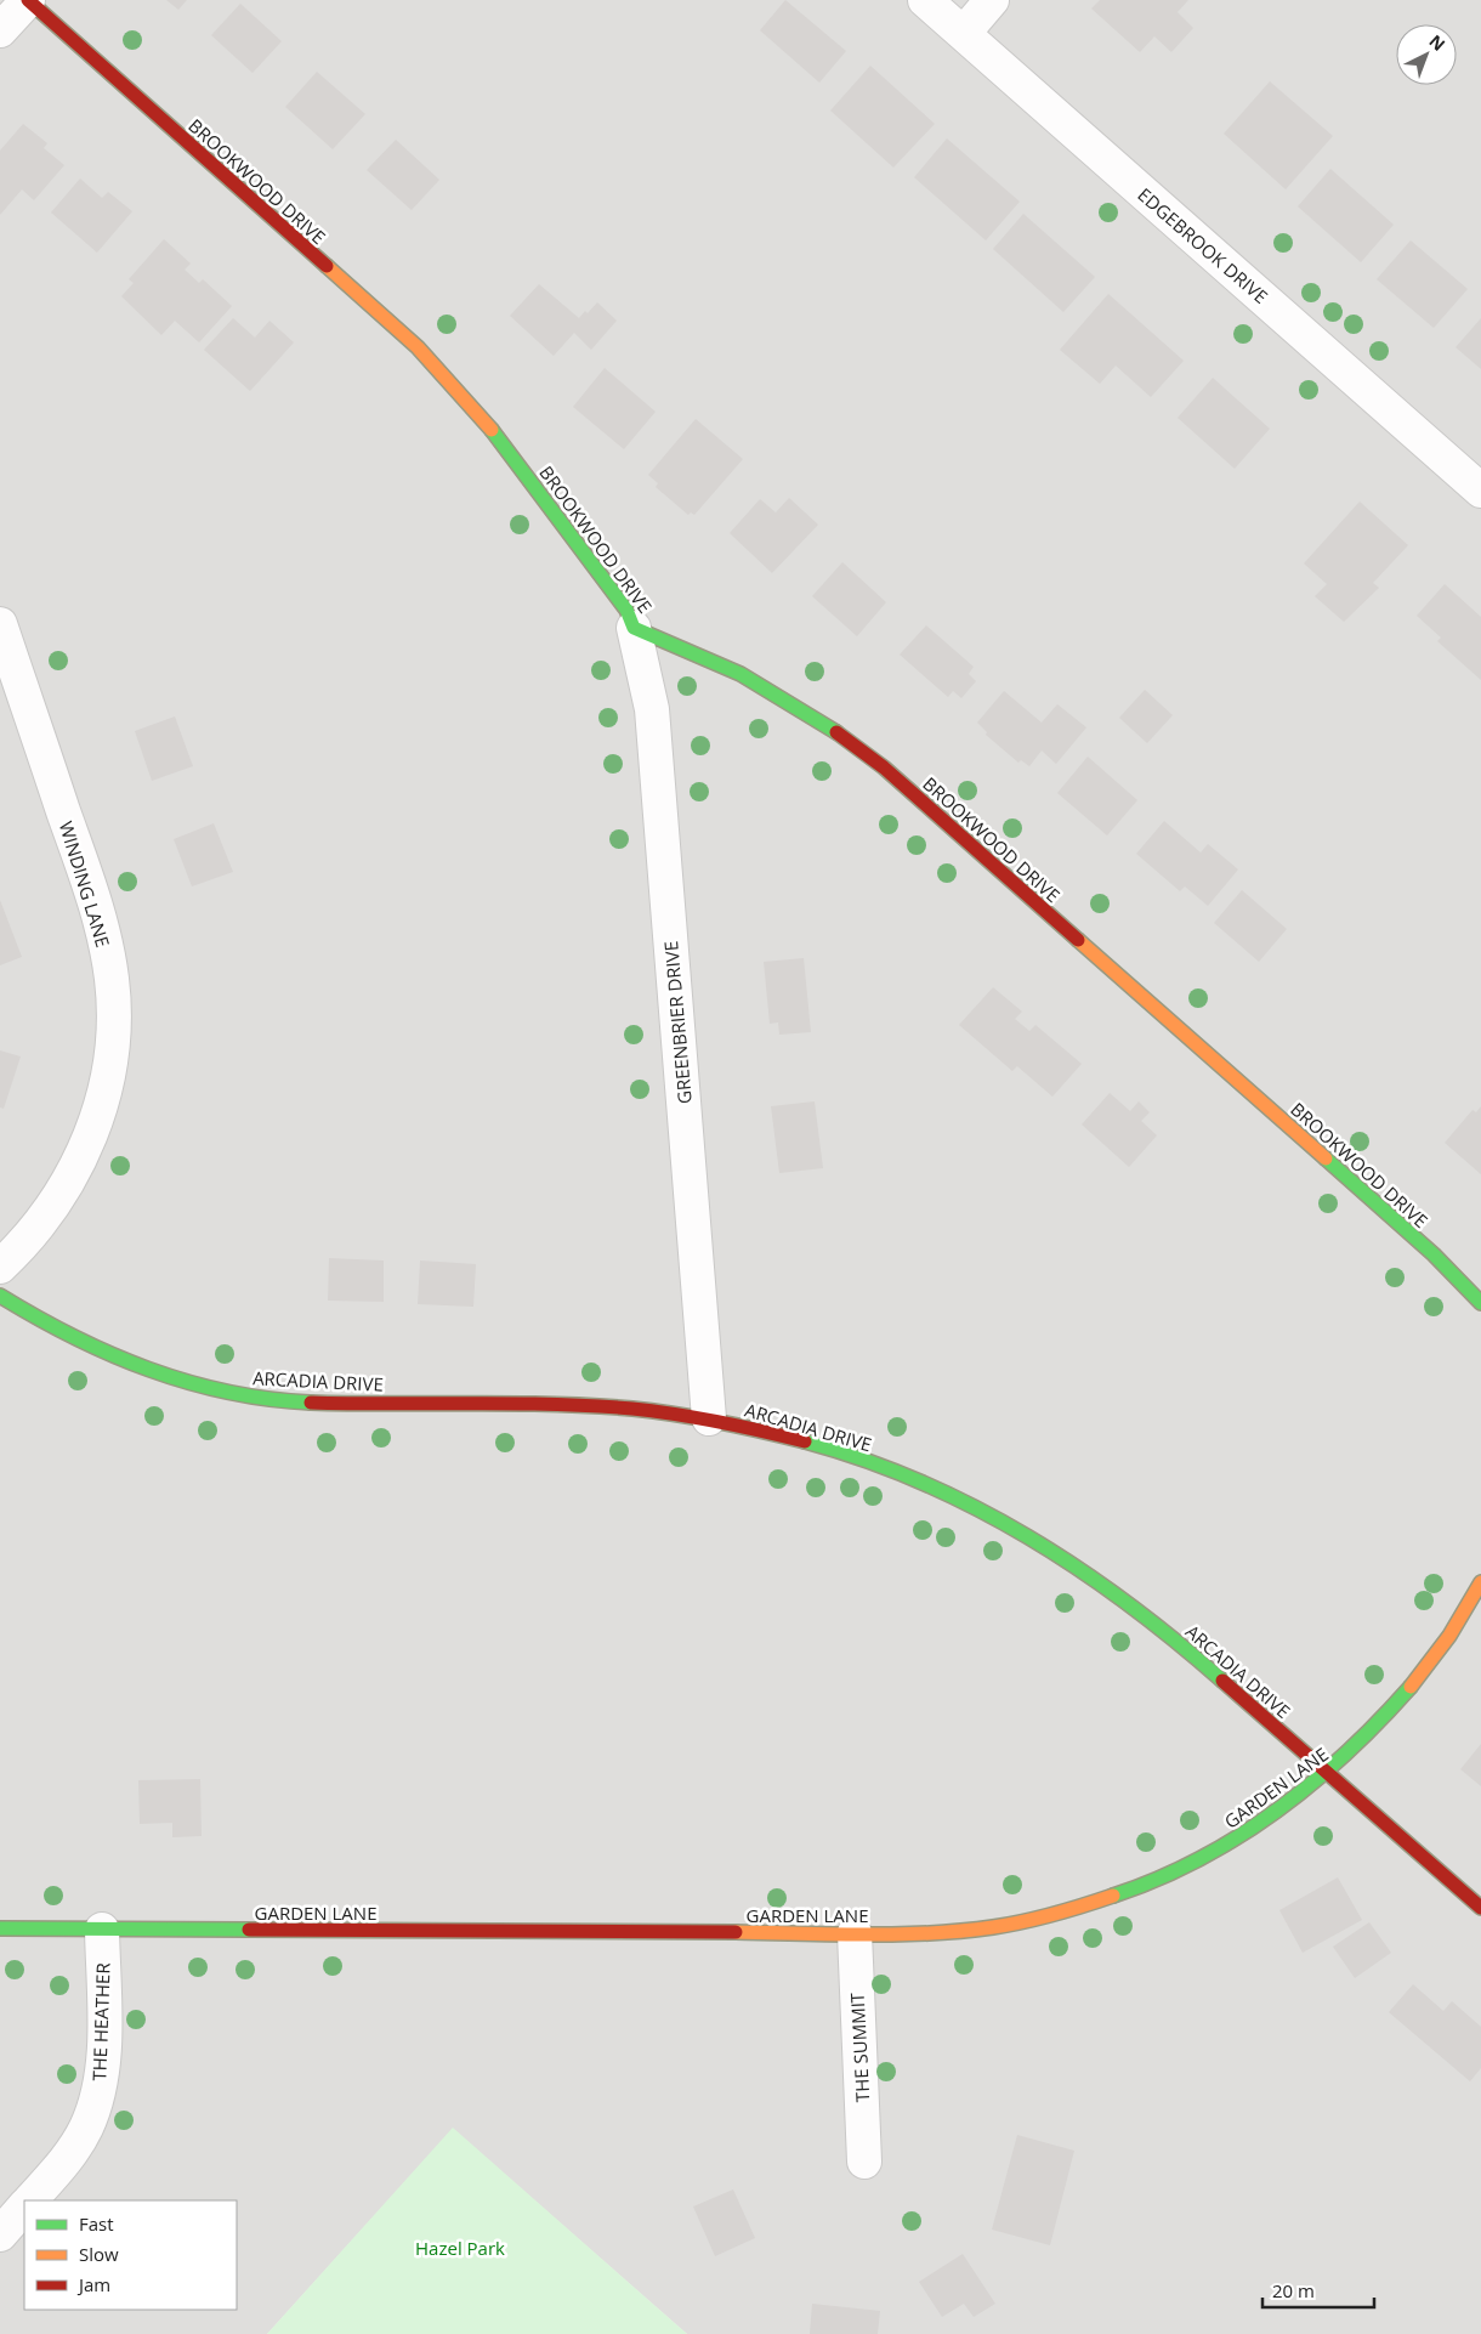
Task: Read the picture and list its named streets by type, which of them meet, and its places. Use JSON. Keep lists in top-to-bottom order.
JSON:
{
  "streets": {
    "street": [
      "BROOKWOOD DRIVE",
      "EDGEBROOK DRIVE",
      "WINDING LANE",
      "GREENBRIER DRIVE",
      "ARCADIA DRIVE",
      "GARDEN LANE",
      "THE HEATHER",
      "THE SUMMIT"
    ]
  },
  "crossings": [
    ["BROOKWOOD DRIVE", "GREENBRIER DRIVE"],
    ["GREENBRIER DRIVE", "ARCADIA DRIVE"],
    ["ARCADIA DRIVE", "GARDEN LANE"],
    ["GARDEN LANE", "THE HEATHER"],
    ["GARDEN LANE", "THE SUMMIT"]
  ],
  "parks": ["Hazel Park"],
  "legend": ["Fast", "Slow", "Jam"],
  "scale_bar": "20 m",
  "north": "top right"
}
